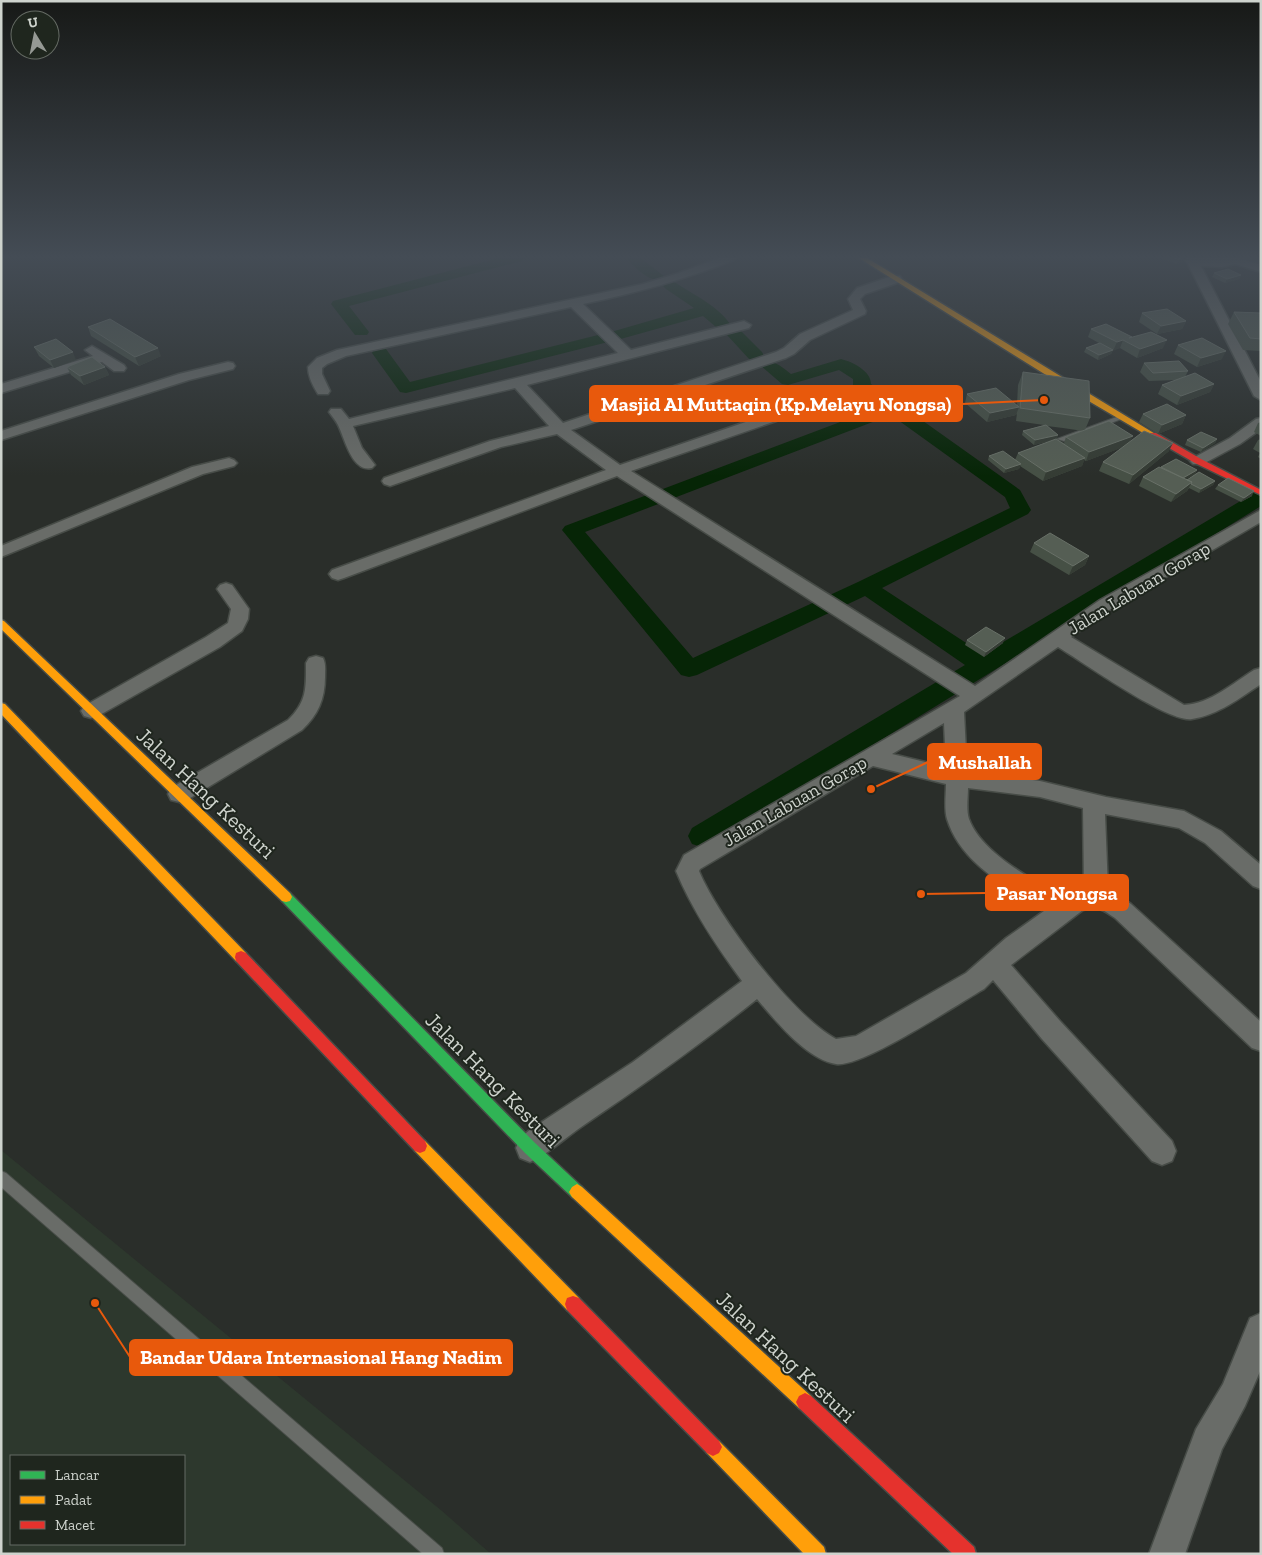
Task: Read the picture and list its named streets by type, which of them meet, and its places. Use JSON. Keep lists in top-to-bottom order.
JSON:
{
  "streets": {
    "main road": ["Jalan Hang Kesturi"],
    "street": ["Jalan Labuan Gorap"]
  },
  "places": [
    "Masjid Al Muttaqin (Kp.Melayu Nongsa)",
    "Mushallah",
    "Pasar Nongsa",
    "Bandar Udara Internasional Hang Nadim"
  ],
  "legend": ["Lancar", "Padat", "Macet"],
  "north": "top"
}
